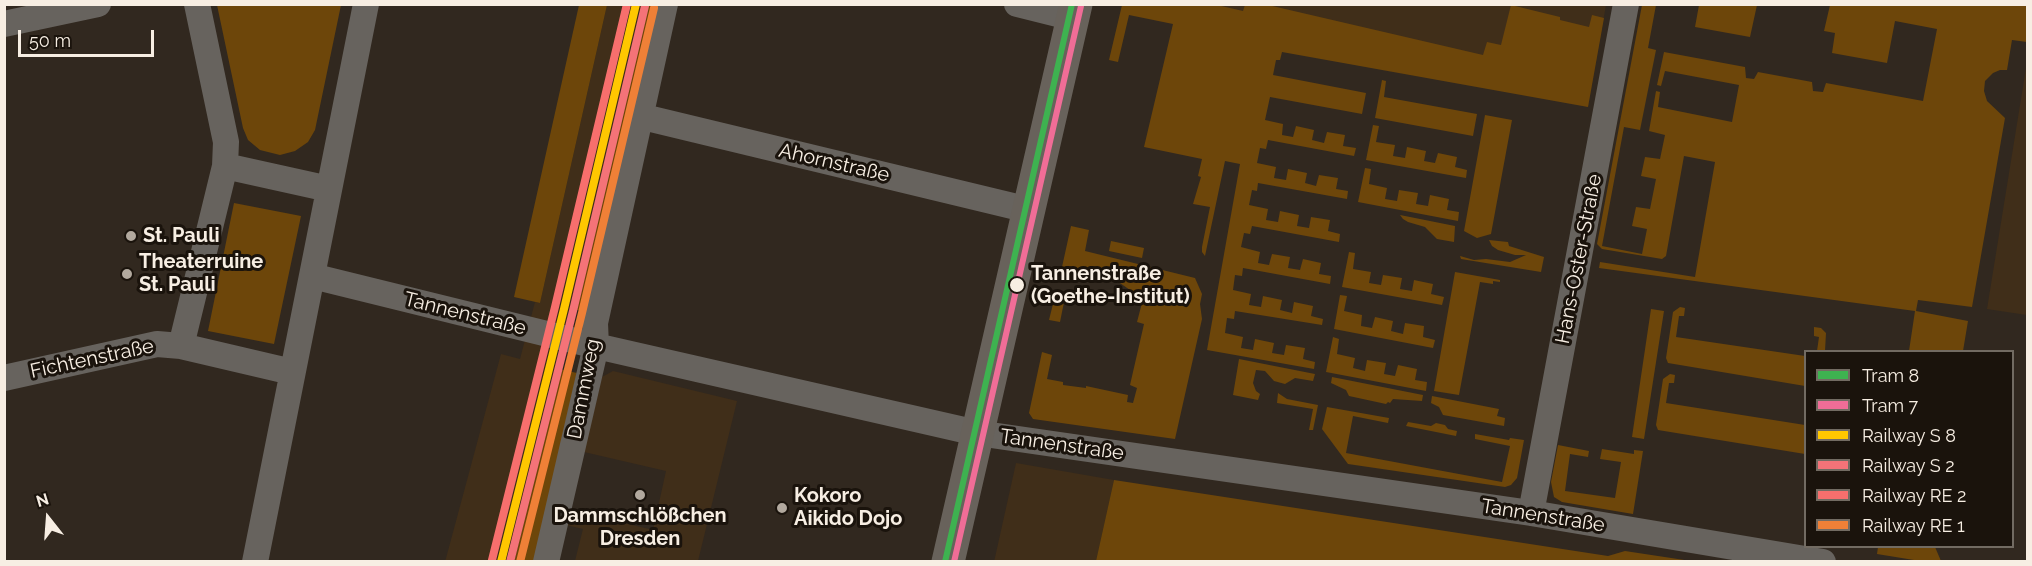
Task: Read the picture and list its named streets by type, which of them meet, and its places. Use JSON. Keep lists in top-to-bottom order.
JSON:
{
  "streets": {
    "street": [
      "Ahornstraße",
      "Hans-Oster-Straße",
      "Tannenstraße",
      "Fichtenstraße",
      "Dammweg"
    ]
  },
  "crossings": [
    ["Ahornstraße", "Dammweg"],
    ["Hans-Oster-Straße", "Tannenstraße"],
    ["Tannenstraße", "Dammweg"]
  ],
  "places": [
    "St. Pauli",
    "Theaterruine St. Pauli",
    "Tannenstraße (Goethe-Institut)",
    "Dammschlößchen Dresden",
    "Kokoro Aikido Dojo"
  ],
  "lines": ["tram line 8", "tram line 7"],
  "legend": [
    "Tram 8",
    "Tram 7",
    "Railway S 8",
    "Railway S 2",
    "Railway RE 2",
    "Railway RE 1"
  ],
  "scale_bar": "50 m",
  "north": "top"
}
